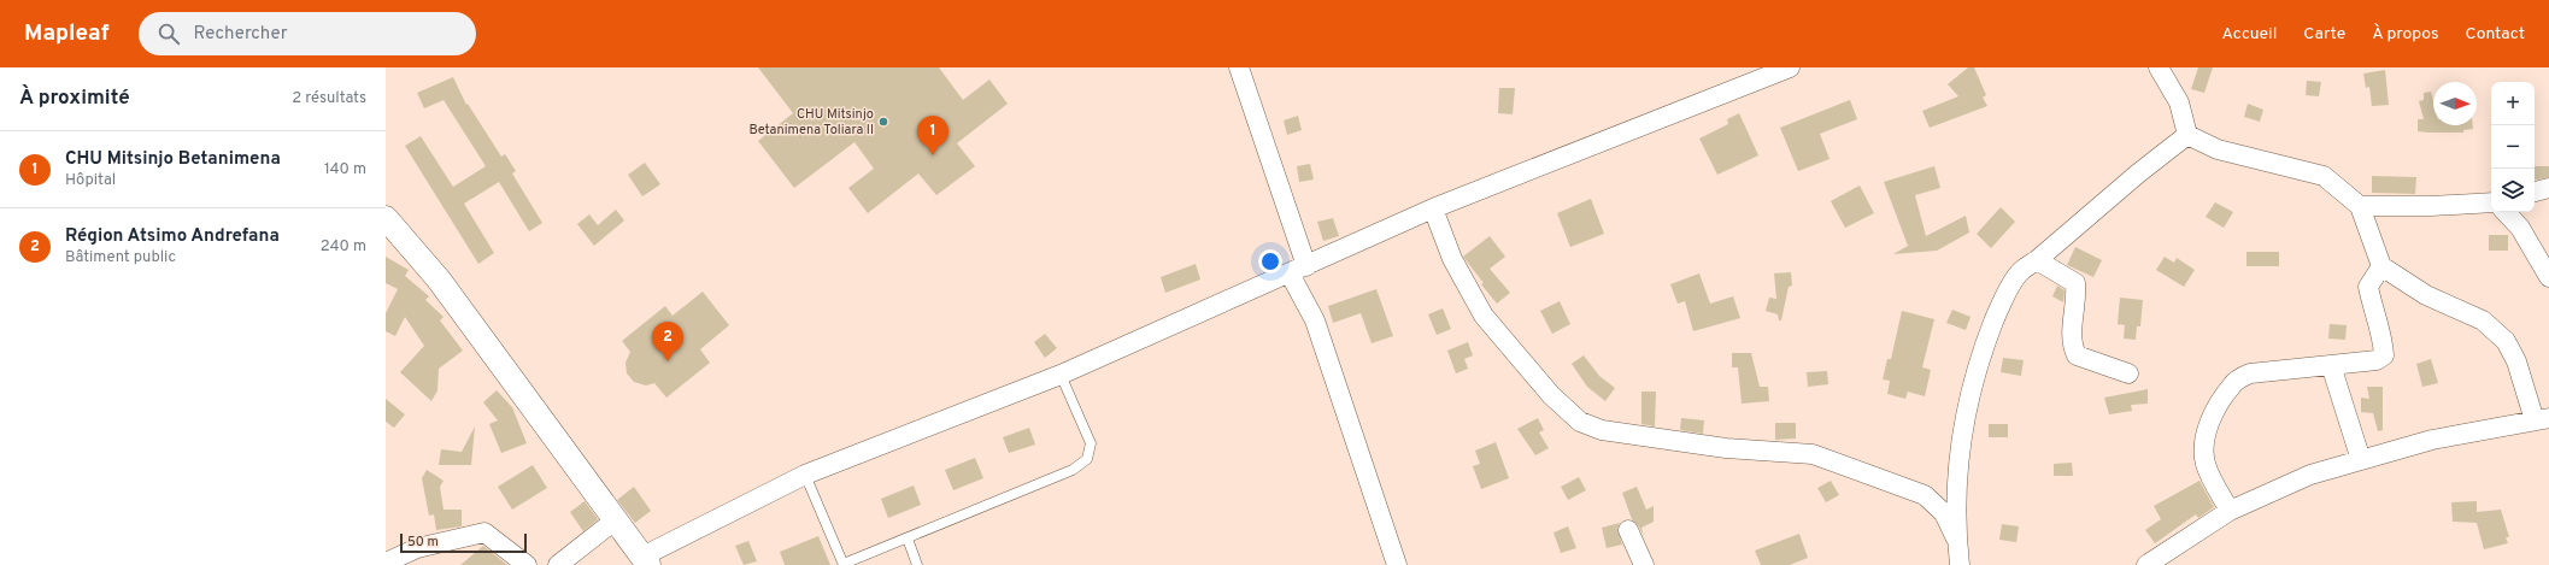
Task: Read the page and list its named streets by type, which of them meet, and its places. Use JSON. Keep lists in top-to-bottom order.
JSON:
{
  "places": ["CHU Mitsinjo Betanimena Toliara II"],
  "scale_bar": "50 m",
  "north": "right",
  "page": {
    "header": "Mapleaf",
    "search": "Rechercher",
    "nav": [
      "Accueil",
      "Carte",
      "À propos",
      "Contact"
    ],
    "heading": ["À proximité", "2 résultats"],
    "map_buttons": ["+", "−"],
    "pins": ["1", "2"],
    "list": [
      {
        "mark": "1",
        "name": "CHU Mitsinjo Betanimena",
        "note": "Hôpital",
        "value": "140 m"
      },
      {
        "mark": "2",
        "name": "Région Atsimo Andrefana",
        "note": "Bâtiment public",
        "value": "240 m"
      }
    ],
    "scale": "50 m"
  }
}
